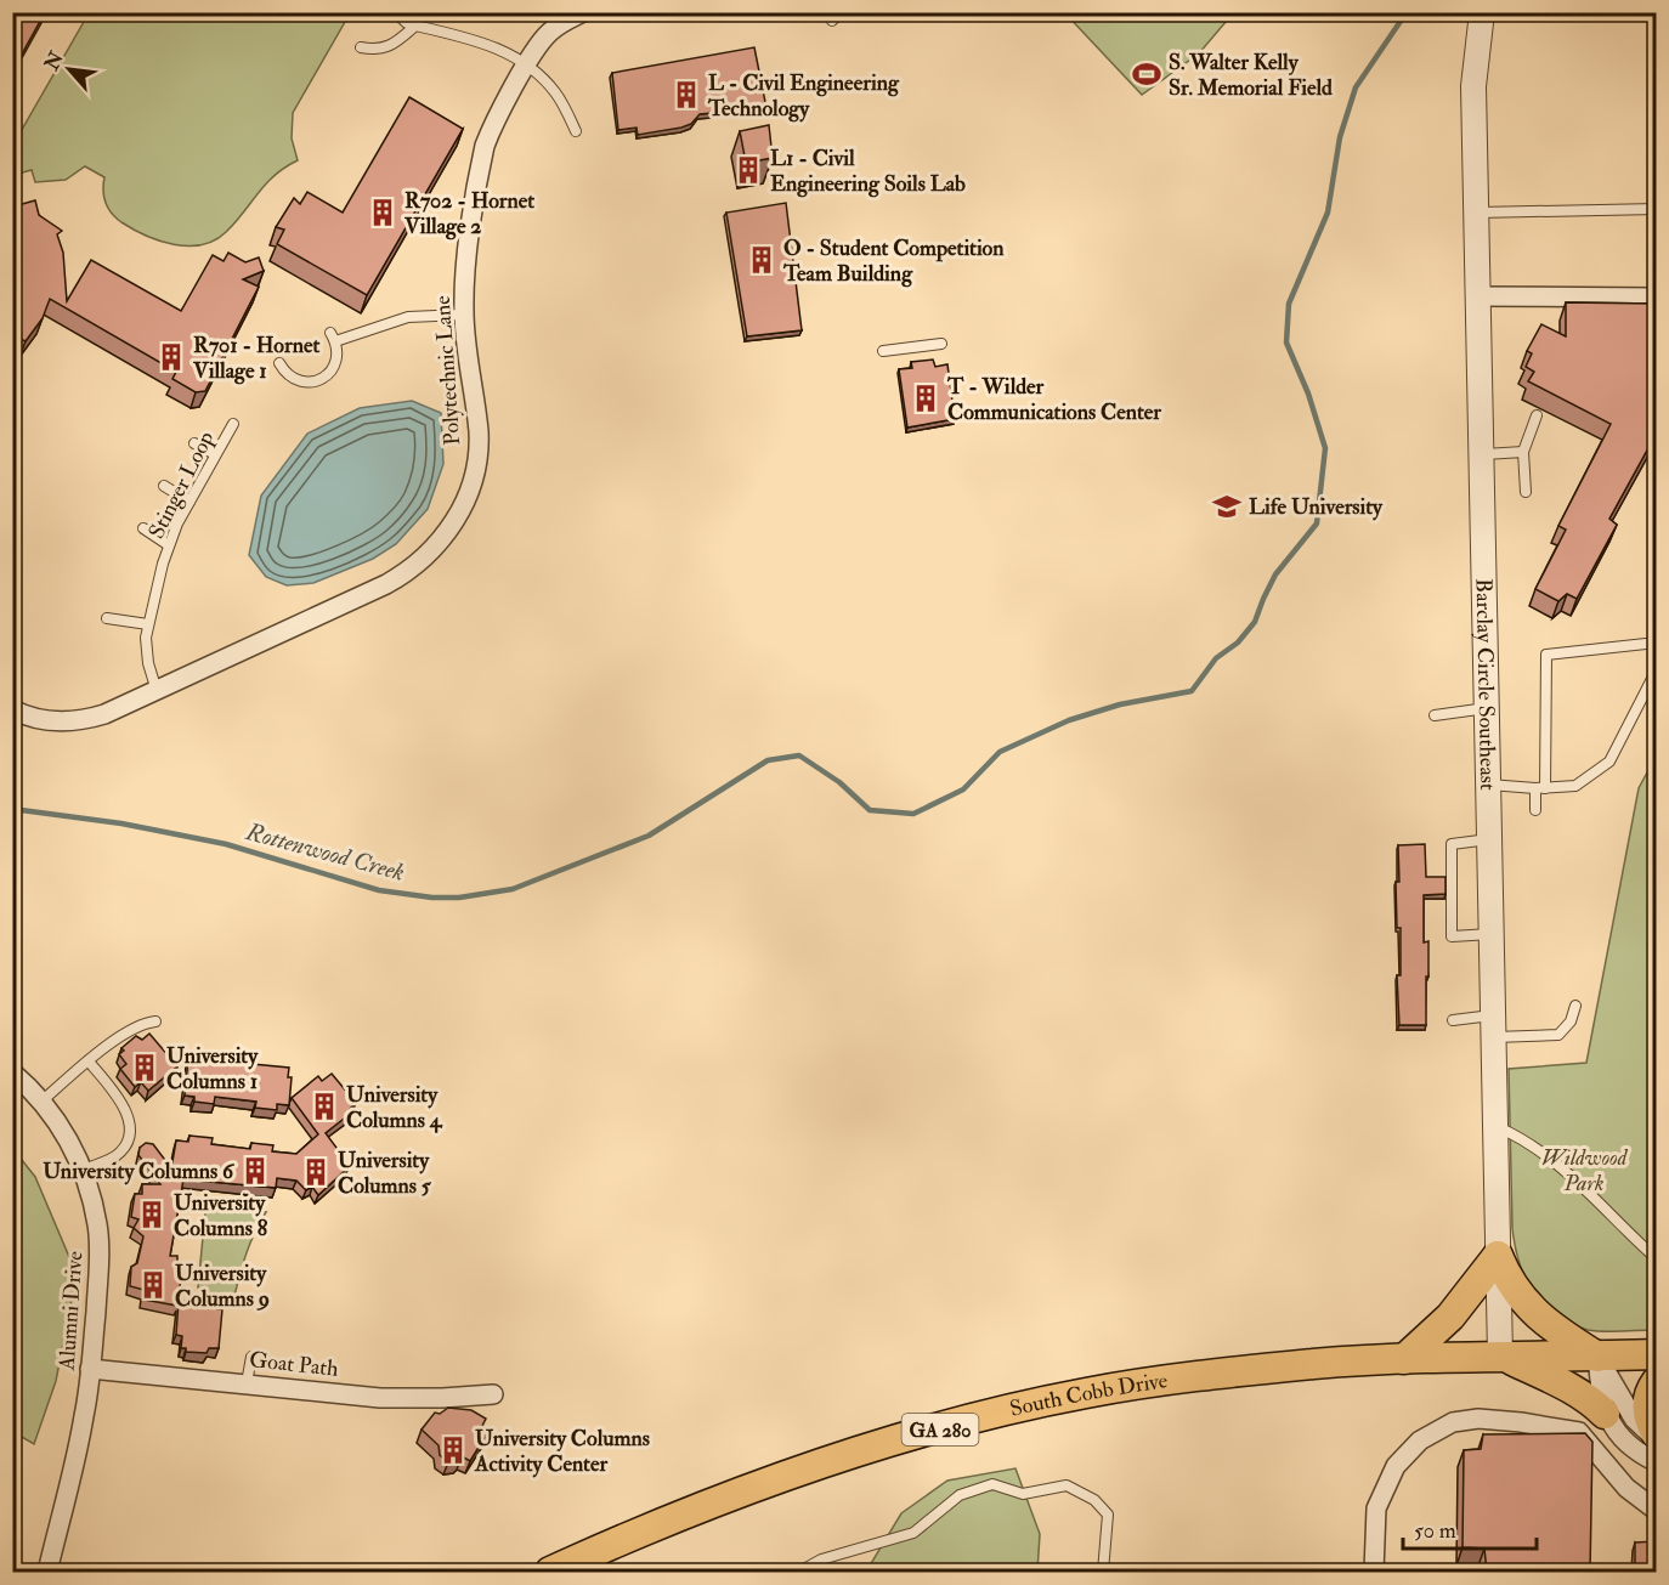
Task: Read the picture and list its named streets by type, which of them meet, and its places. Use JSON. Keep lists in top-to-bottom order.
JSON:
{
  "streets": {
    "main road": ["South Cobb Drive", "GA 280"],
    "street": [
      "Polytechnic Lane",
      "Barclay Circle Southeast",
      "Alumni Drive",
      "Goat Path"
    ],
    "lane": ["Stinger Loop"]
  },
  "crossings": [
    ["Polytechnic Lane", "Stinger Loop"],
    ["Barclay Circle Southeast", "South Cobb Drive"],
    ["Alumni Drive", "Goat Path"]
  ],
  "water": ["Rottenwood Creek"],
  "parks": ["Wildwood Park"],
  "places": {
    "sports": ["S. Walter Kelly Sr. Memorial Field"],
    "building": [
      "L - Civil Engineering Technology",
      "L1 - Civil Engineering Soils Lab",
      "R702 - Hornet Village 2",
      "O - Student Competition Team Building",
      "R701 - Hornet Village 1",
      "T - Wilder Communications Center",
      "University Columns 1",
      "University Columns 4",
      "University Columns 6",
      "University Columns 5",
      "University Columns 8",
      "University Columns 9",
      "University Columns Activity Center"
    ],
    "school or university": ["Life University"]
  },
  "scale_bar": "50 m",
  "north": "top left"
}
